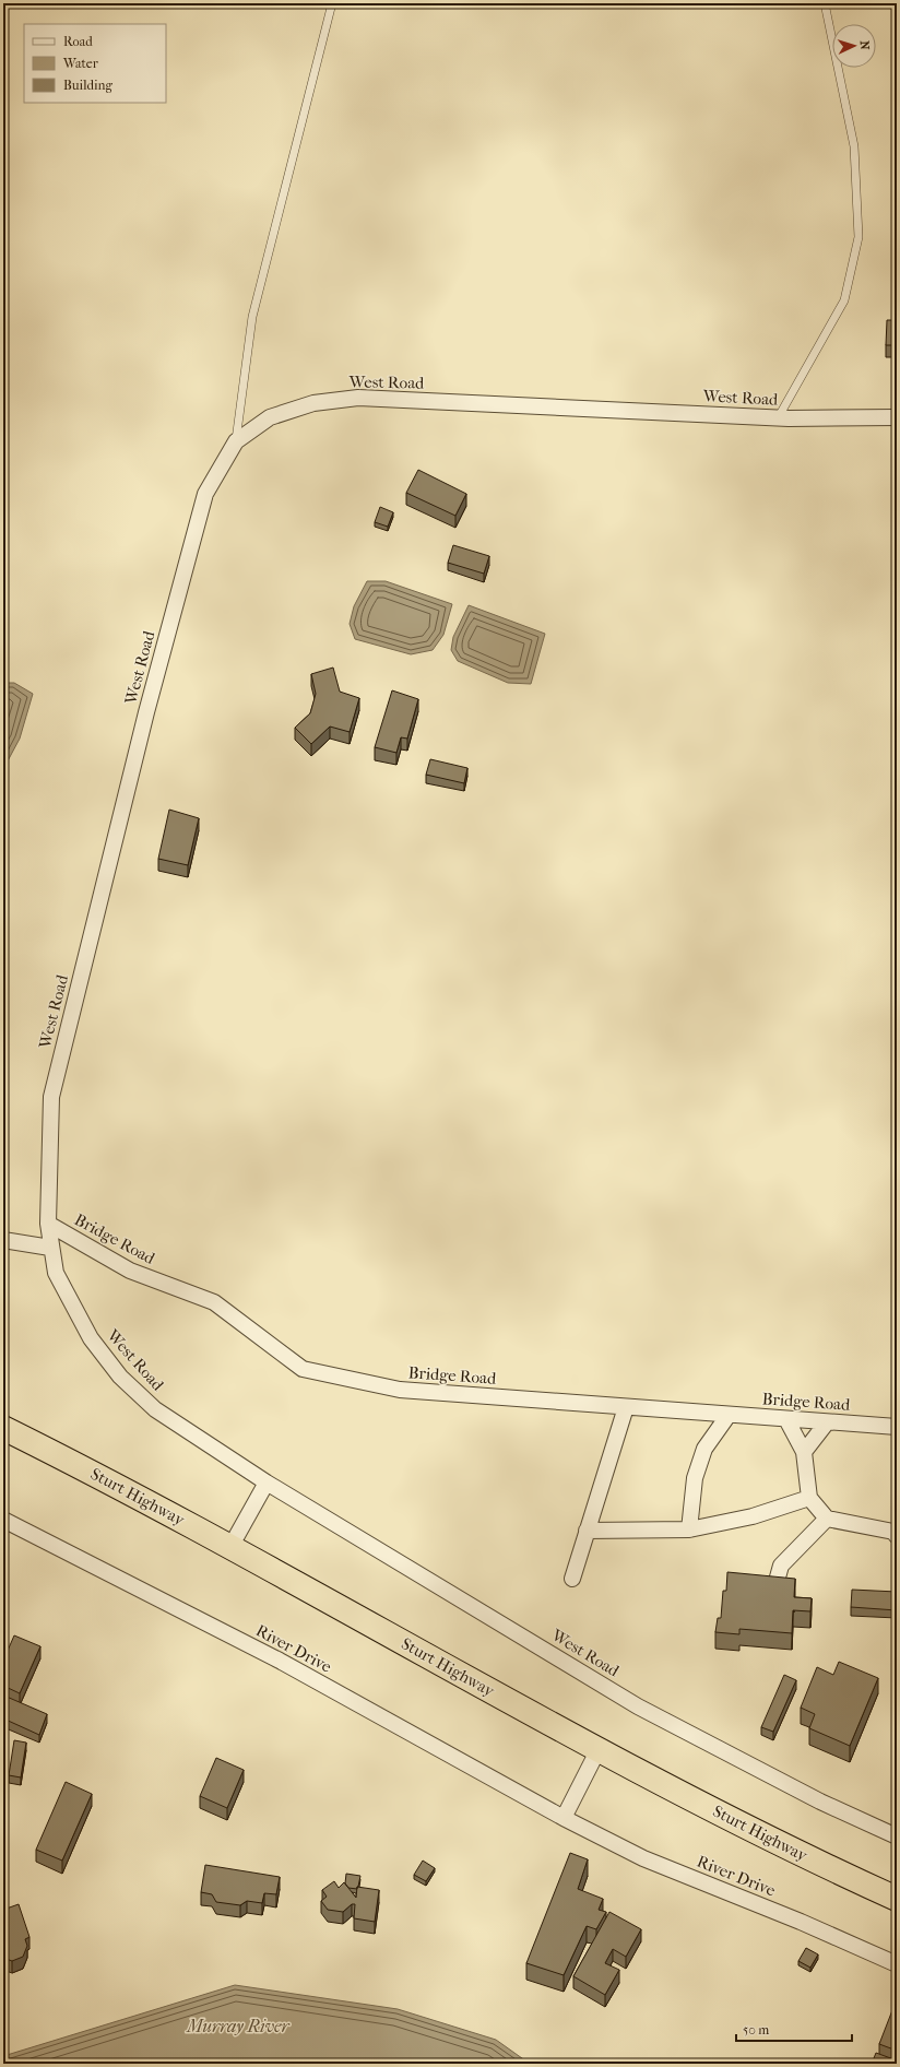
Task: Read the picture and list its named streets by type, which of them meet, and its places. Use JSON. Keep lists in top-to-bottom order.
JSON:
{
  "streets": {
    "highway": ["Sturt Highway"],
    "street": ["West Road", "Bridge Road", "River Drive"]
  },
  "crossings": [
    ["West Road", "Bridge Road"]
  ],
  "water": ["Murray River"],
  "legend": ["Road", "Water", "Building"],
  "scale_bar": "50 m",
  "north": "right"
}
